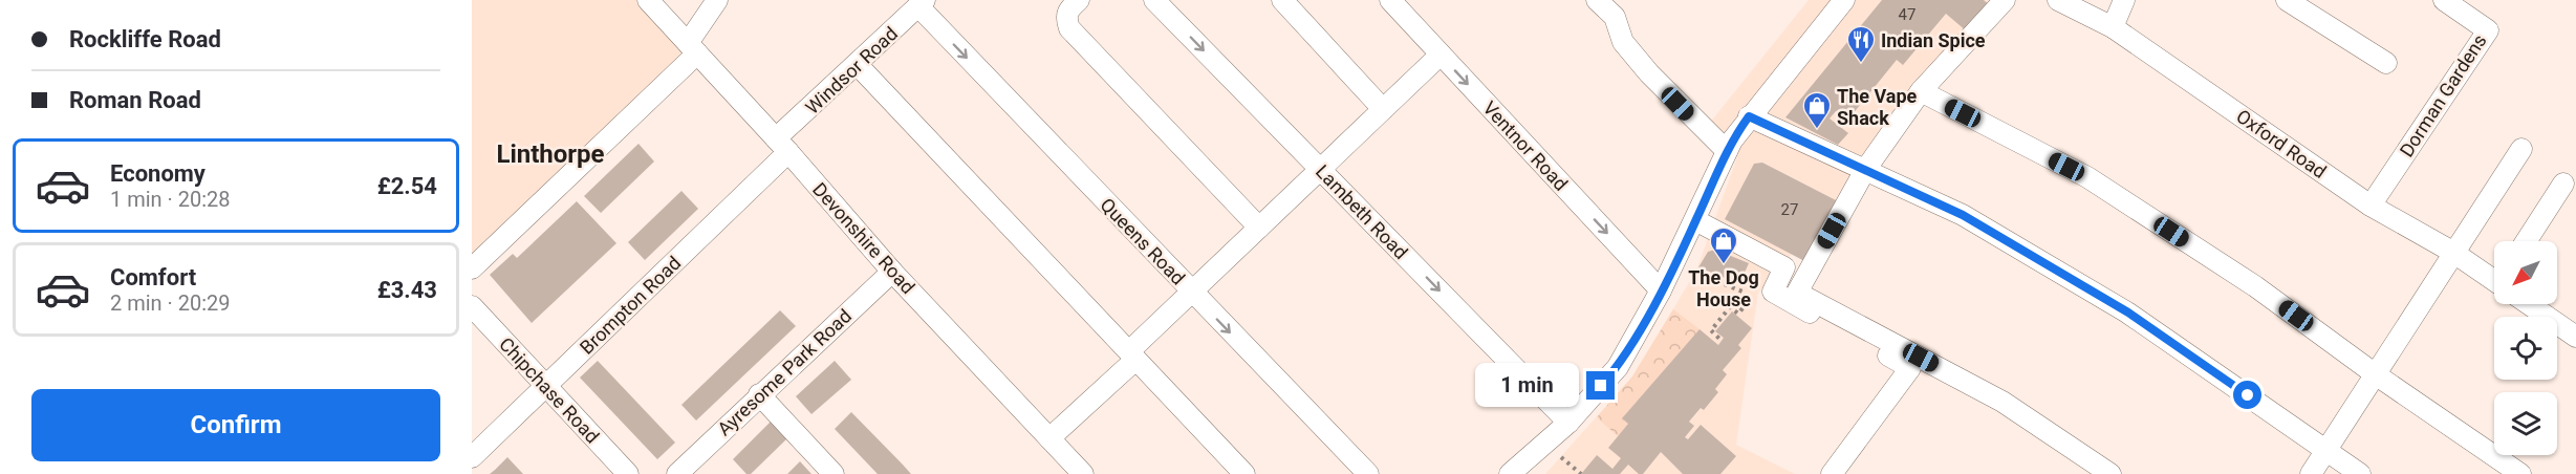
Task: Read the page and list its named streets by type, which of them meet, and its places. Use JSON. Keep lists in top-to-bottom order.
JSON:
{
  "streets": {
    "street": [
      "Windsor Road",
      "Dorman Gardens",
      "Oxford Road",
      "Ventnor Road",
      "Lambeth Road",
      "Devonshire Road",
      "Queens Road",
      "Brompton Road",
      "Ayresome Park Road",
      "Chipchase Road"
    ]
  },
  "crossings": [
    ["Windsor Road", "Devonshire Road"],
    ["Windsor Road", "Queens Road"],
    ["Windsor Road", "Brompton Road"],
    ["Dorman Gardens", "Oxford Road"],
    ["Devonshire Road", "Brompton Road"],
    ["Devonshire Road", "Ayresome Park Road"],
    ["Brompton Road", "Chipchase Road"]
  ],
  "districts": ["Linthorpe"],
  "places": {
    "restaurant": ["Indian Spice"],
    "shop": ["The Vape Shack", "The Dog House"]
  },
  "house_numbers": ["47", "27"],
  "north": "bottom left",
  "page": {
    "banner": ["Rockliffe Road", "Roman Road"],
    "list": [
      {
        "name": "Economy",
        "note": "1 min · 20:28",
        "value": "£2.54"
      },
      {
        "name": "Comfort",
        "note": "2 min · 20:29",
        "value": "£3.43"
      }
    ],
    "bubble": "1 min",
    "buttons": "Confirm"
  }
}
